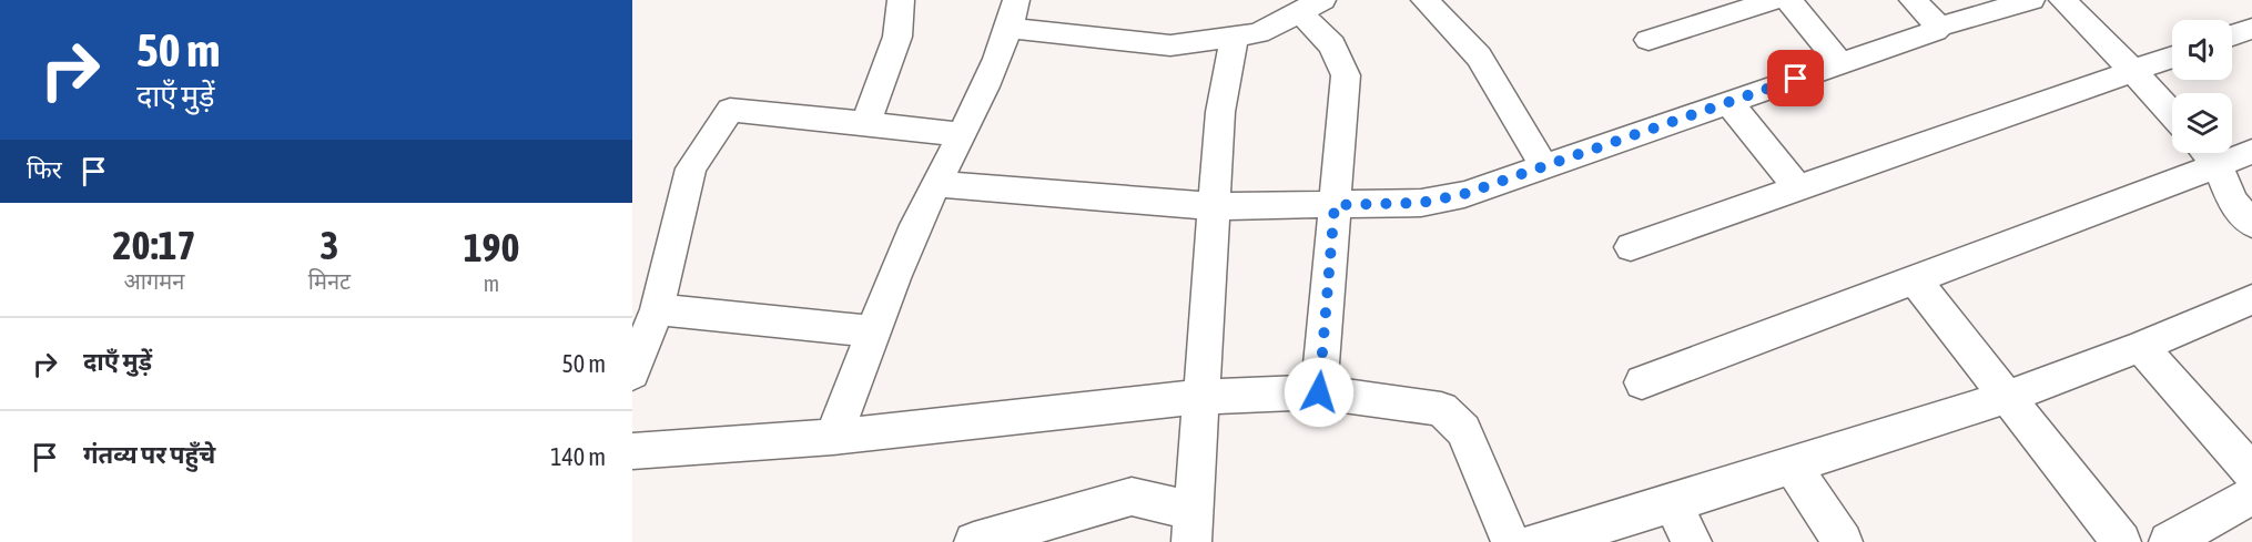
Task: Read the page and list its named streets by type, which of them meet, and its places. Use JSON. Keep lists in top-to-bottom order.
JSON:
{
  "page": {
    "turn": ["50 m", "दाएँ मुड़ें"],
    "then": "फिर",
    "eta": [
      "20:17",
      "आगमन",
      "3",
      "मिनट",
      "190",
      "m"
    ],
    "list": [
      {
        "name": "दाएँ मुड़ें",
        "value": "50 m"
      },
      {
        "name": "गंतव्य पर पहुँचे",
        "value": "140 m"
      }
    ]
  }
}
